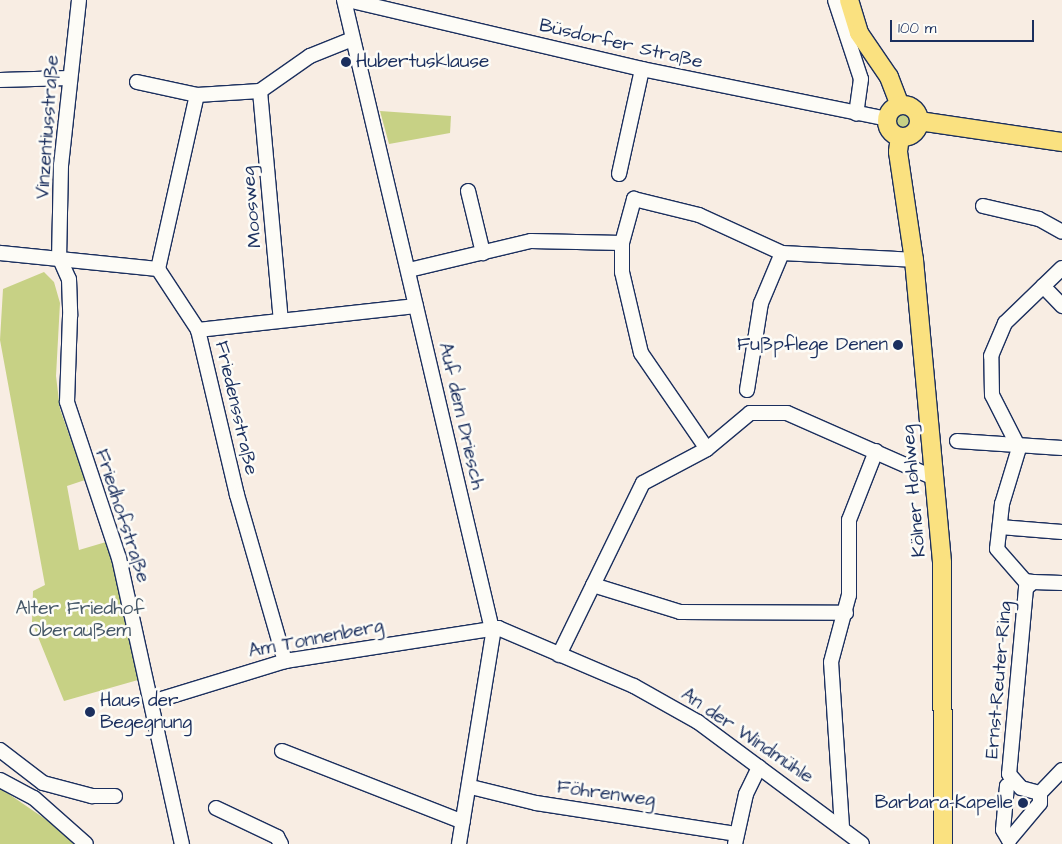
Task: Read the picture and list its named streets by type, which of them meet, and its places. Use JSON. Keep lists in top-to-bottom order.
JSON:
{
  "streets": {
    "main road": ["Kölner Hohlweg"],
    "street": [
      "Büsdorfer Straße",
      "Vinzentiusstraße",
      "Moosweg",
      "Friedensstraße",
      "Auf dem Driesch",
      "Friedhofstraße",
      "Am Tonnenberg",
      "Ernst-Reuter-Ring",
      "An der Windmühle",
      "Föhrenweg"
    ]
  },
  "crossings": [
    ["Büsdorfer Straße", "Kölner Hohlweg"],
    ["Vinzentiusstraße", "Friedhofstraße"],
    ["Friedensstraße", "Am Tonnenberg"],
    ["Auf dem Driesch", "Am Tonnenberg"],
    ["Auf dem Driesch", "An der Windmühle"],
    ["Auf dem Driesch", "Föhrenweg"],
    ["Friedhofstraße", "Am Tonnenberg"],
    ["Am Tonnenberg", "An der Windmühle"]
  ],
  "parks": ["Alter Friedhof Oberaußem"],
  "places": [
    "Hubertusklause",
    "Fußpflege Denen",
    "Haus der Begegnung",
    "Barbara-Kapelle"
  ],
  "scale_bar": "100 m"
}
